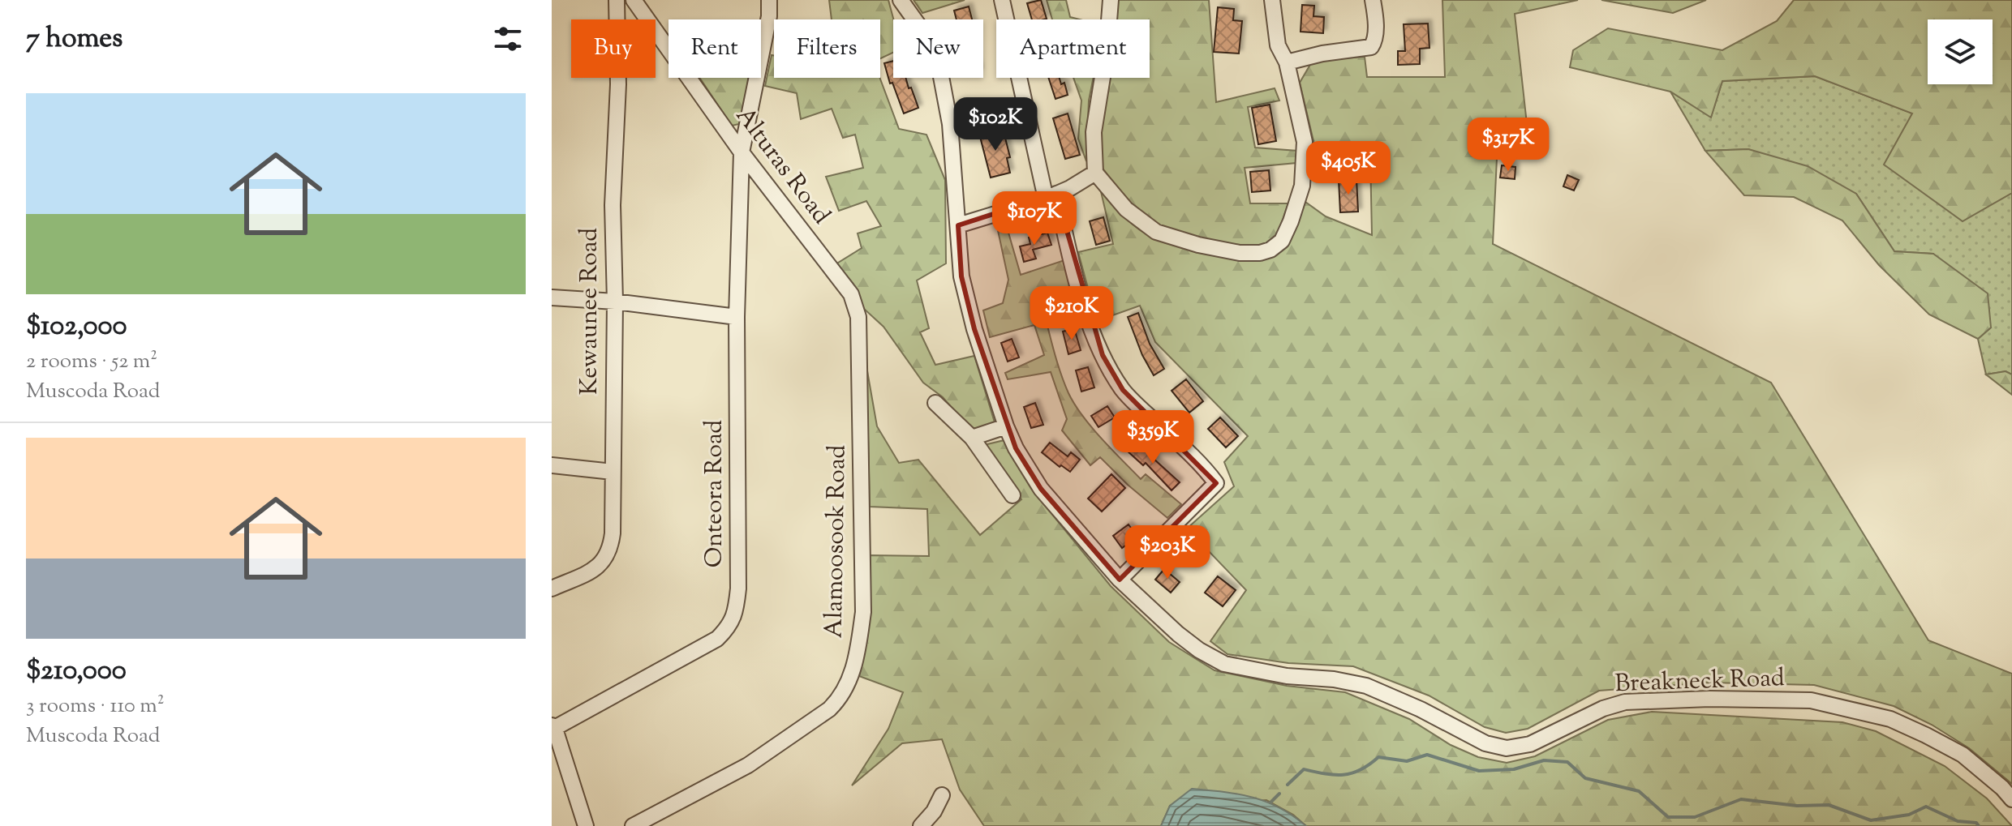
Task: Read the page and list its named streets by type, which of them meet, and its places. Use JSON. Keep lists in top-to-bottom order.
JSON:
{
  "streets": {
    "street": [
      "Alturas Road",
      "Kewaunee Road",
      "Onteora Road",
      "Alamoosook Road",
      "Breakneck Road"
    ]
  },
  "crossings": [
    ["Alturas Road", "Onteora Road"],
    ["Alturas Road", "Alamoosook Road"]
  ],
  "page": {
    "heading": "7 homes",
    "chip": [
      "Buy",
      "Rent",
      "Filters",
      "New",
      "Apartment"
    ],
    "list": [
      {
        "name": "$102,000",
        "note": "2 rooms · 52 m² · Muscoda Road"
      },
      {
        "name": "$210,000",
        "note": "3 rooms · 110 m² · Muscoda Road"
      }
    ],
    "price": [
      "$102K",
      "$317K",
      "$405K",
      "$107K",
      "$210K",
      "$359K",
      "$203K"
    ]
  }
}
